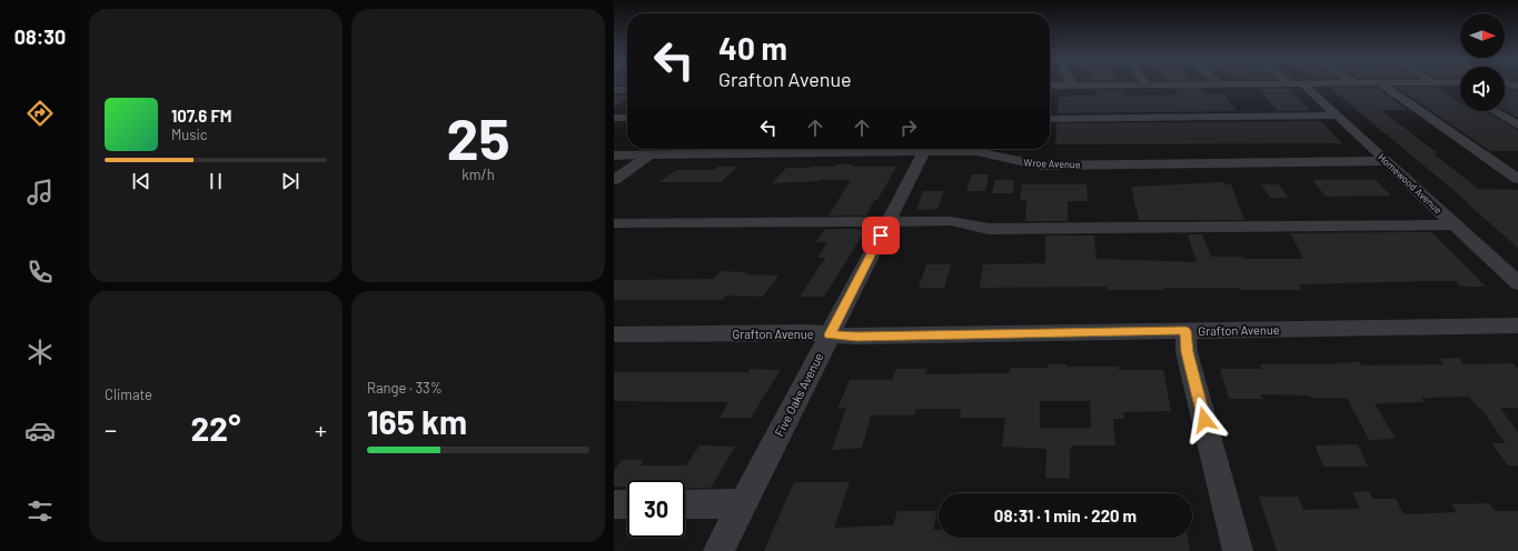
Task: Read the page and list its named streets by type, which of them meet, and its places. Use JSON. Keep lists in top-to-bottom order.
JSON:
{
  "streets": {
    "street": [
      "Wroe Avenue",
      "Homewood Avenue",
      "Grafton Avenue",
      "Five Oaks Avenue"
    ]
  },
  "crossings": [
    ["Wroe Avenue", "Homewood Avenue"],
    ["Grafton Avenue", "Five Oaks Avenue"]
  ],
  "north": "right",
  "page": {
    "tabs": "08:30",
    "tile": [
      ["25", "km/h"],
      "Climate",
      ["Range · 33%", "165 km"]
    ],
    "turn": ["40 m", "Grafton Avenue"],
    "song": ["107.6 FM", "Music"],
    "heat": ["−", "22°", "+"],
    "limit": "30",
    "trip": "08:31 · 1 min · 220 m"
  }
}
